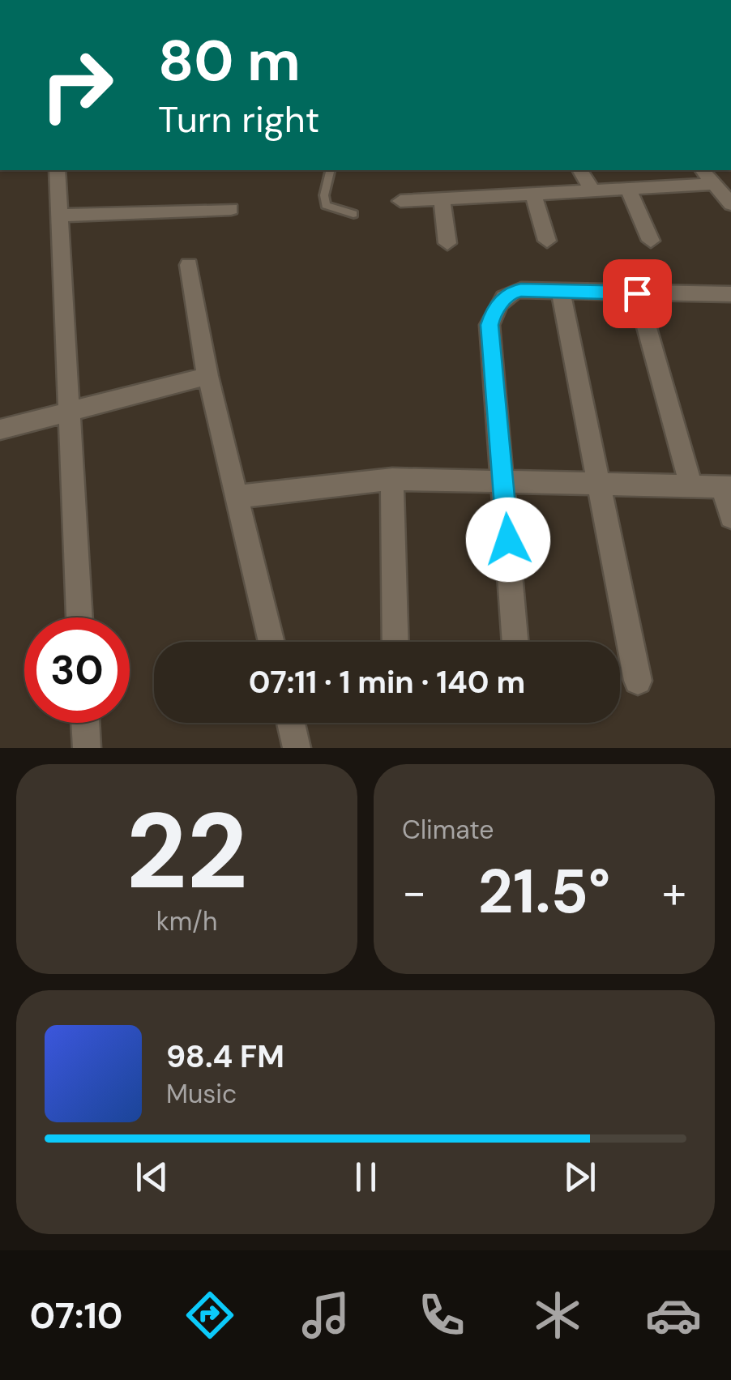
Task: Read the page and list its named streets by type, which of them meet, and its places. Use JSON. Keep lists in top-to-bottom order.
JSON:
{
  "page": {
    "turn": ["80 m", "Turn right"],
    "limit": "30",
    "trip": "07:11 · 1 min · 140 m",
    "tile": [
      ["22", "km/h"],
      "Climate"
    ],
    "heat": ["−", "21.5°", "+"],
    "song": ["98.4 FM", "Music"],
    "tabs": "07:10"
  }
}
